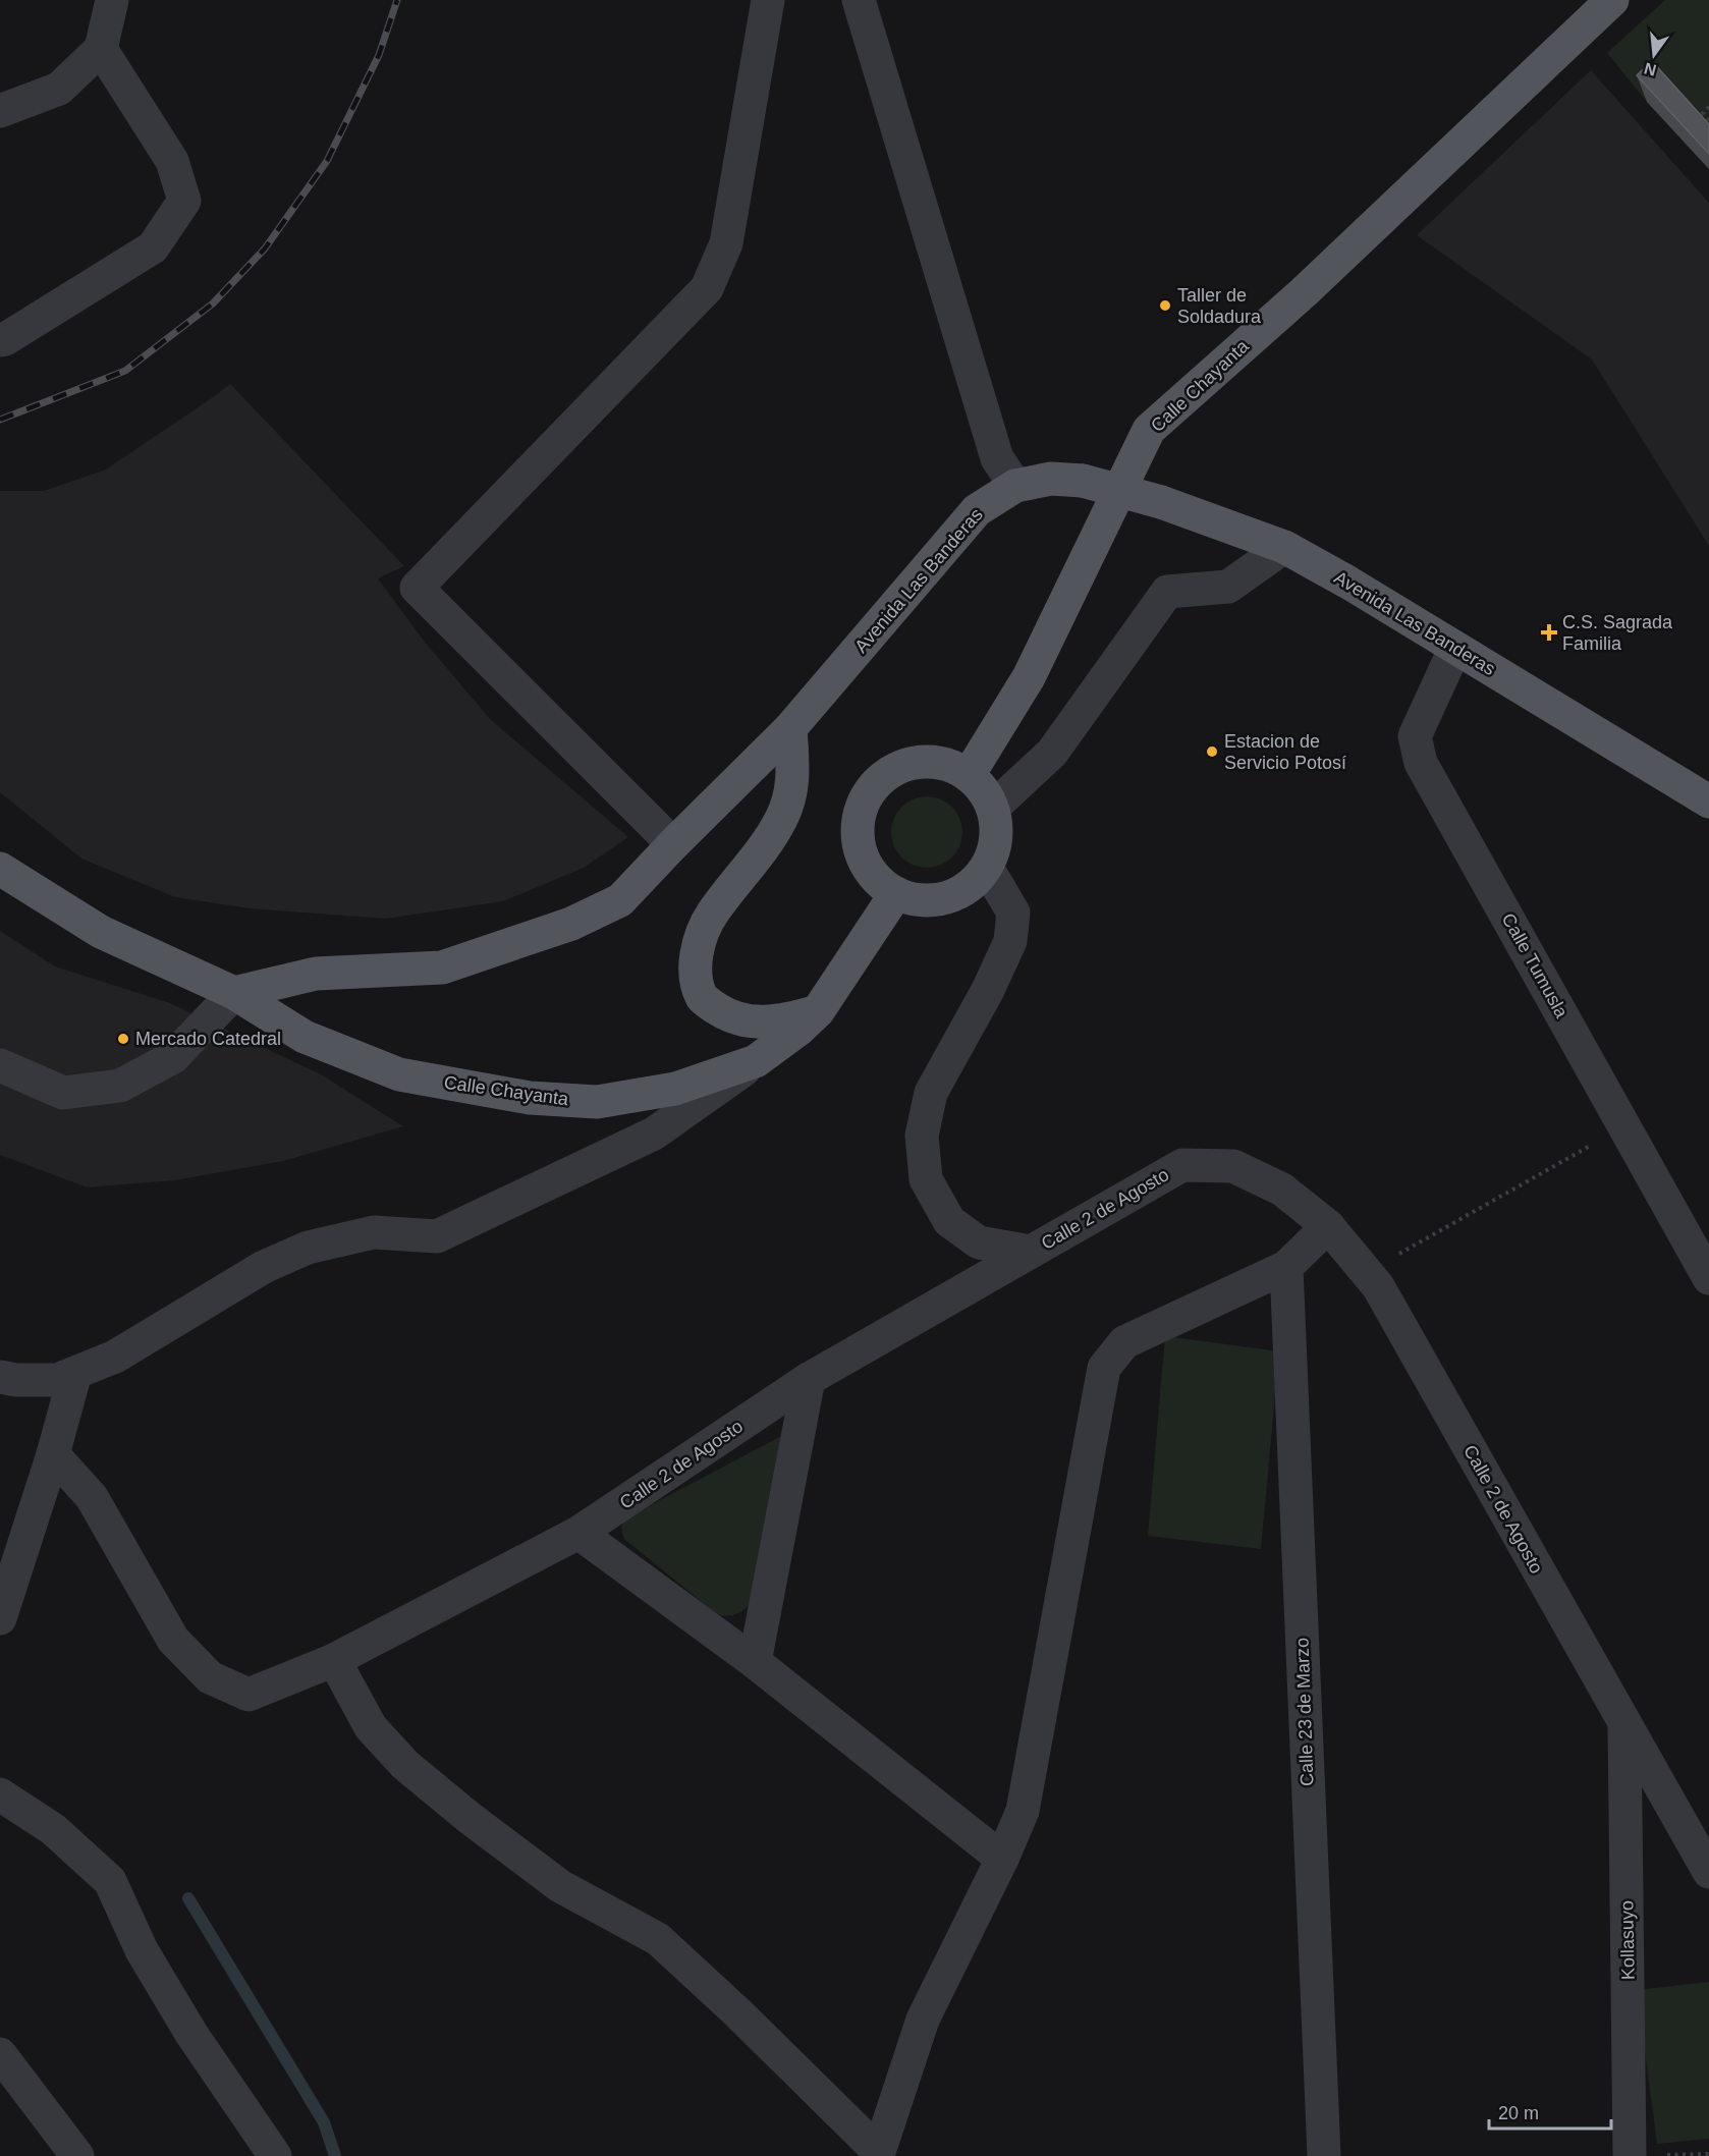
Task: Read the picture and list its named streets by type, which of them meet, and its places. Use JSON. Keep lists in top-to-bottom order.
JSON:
{
  "streets": {
    "main road": ["Calle Chayanta", "Avenida Las Banderas"],
    "street": [
      "Calle Tumusla",
      "Calle 2 de Agosto",
      "Calle 23 de Marzo",
      "Kollasuyo"
    ]
  },
  "crossings": [
    ["Calle Chayanta", "Avenida Las Banderas"],
    ["Avenida Las Banderas", "Calle Tumusla"],
    ["Calle 2 de Agosto", "Kollasuyo"]
  ],
  "places": {
    "other": ["Taller de Soldadura", "Estacion de Servicio Potosí", "Mercado Catedral"],
    "health": ["C.S. Sagrada Familia"]
  },
  "scale_bar": "20 m",
  "north": "bottom"
}
